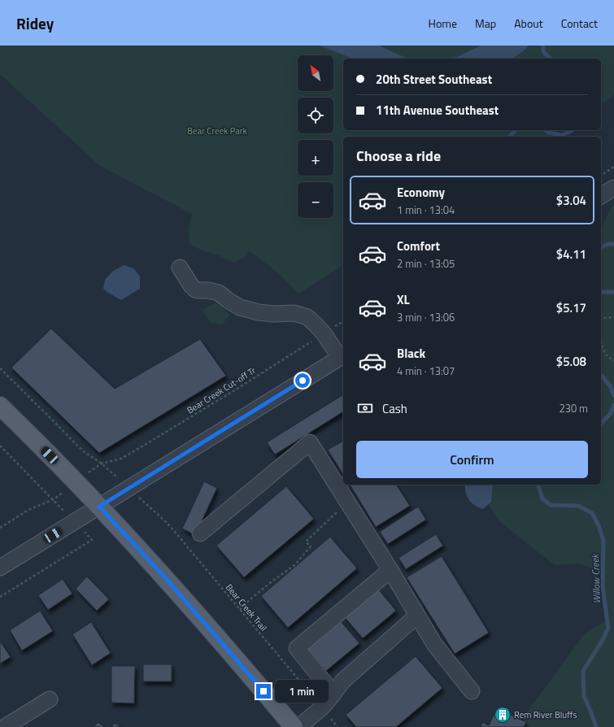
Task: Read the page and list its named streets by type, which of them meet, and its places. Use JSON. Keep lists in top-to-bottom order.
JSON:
{
  "streets": {
    "path": ["Bear Creek Cut-off Tr", "Bear Creek Trail"]
  },
  "water": ["Willow Creek"],
  "parks": ["Bear Creek Park"],
  "places": {
    "building": ["Rem River Bluffs"]
  },
  "north": "top left",
  "page": {
    "header": "Ridey",
    "nav": [
      "Home",
      "Map",
      "About",
      "Contact"
    ],
    "map_buttons": ["+", "−"],
    "banner": ["20th Street Southeast", "11th Avenue Southeast"],
    "heading": "Choose a ride",
    "list": [
      {
        "name": "Economy",
        "note": "1 min · 13:04",
        "value": "$3.04"
      },
      {
        "name": "Comfort",
        "note": "2 min · 13:05",
        "value": "$4.11"
      },
      {
        "name": "XL",
        "note": "3 min · 13:06",
        "value": "$5.17"
      },
      {
        "name": "Black",
        "note": "4 min · 13:07",
        "value": "$5.08"
      }
    ],
    "pay": ["Cash", "230 m"],
    "buttons": "Confirm",
    "bubble": "1 min"
  }
}
